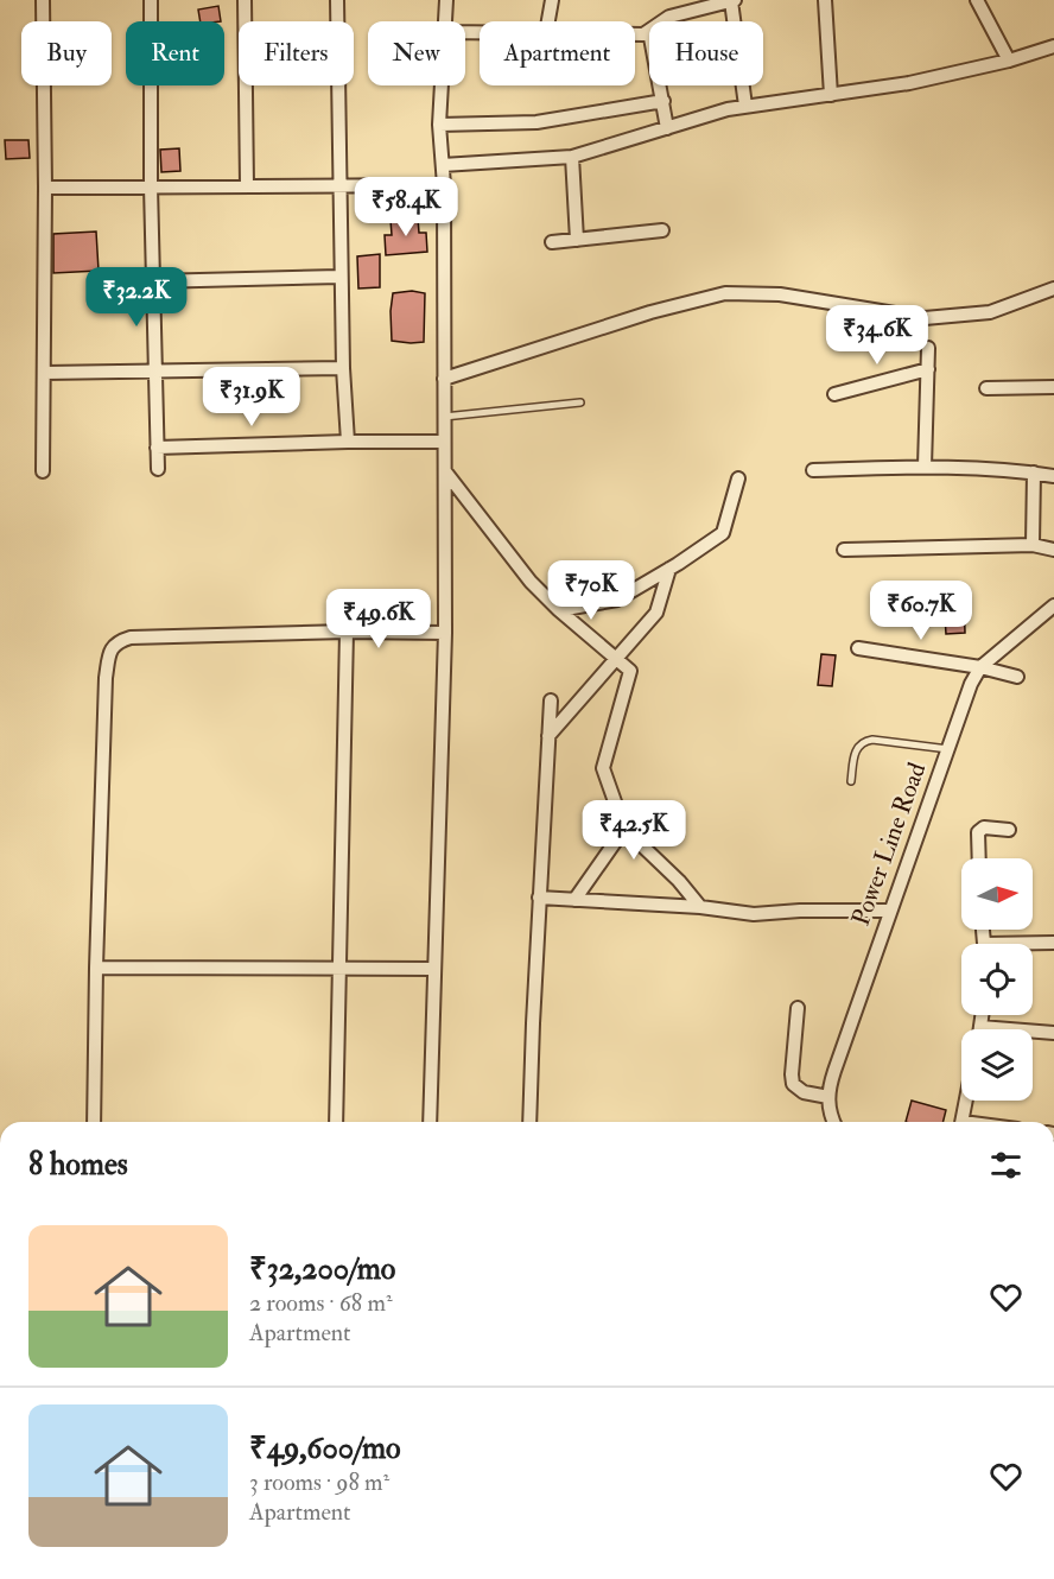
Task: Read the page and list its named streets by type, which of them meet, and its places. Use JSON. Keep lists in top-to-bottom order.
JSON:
{
  "streets": {
    "street": ["Power Line Road"]
  },
  "north": "right",
  "page": {
    "chip": [
      "Buy",
      "Rent",
      "Filters",
      "New",
      "Apartment",
      "House"
    ],
    "price": [
      "₹58.4K",
      "₹32.2K",
      "₹34.6K",
      "₹31.9K",
      "₹70K",
      "₹60.7K",
      "₹49.6K",
      "₹42.5K"
    ],
    "heading": "8 homes",
    "list": [
      {
        "name": "₹32,200/mo",
        "note": "2 rooms · 68 m² · Apartment"
      },
      {
        "name": "₹49,600/mo",
        "note": "3 rooms · 98 m² · Apartment"
      }
    ]
  }
}
